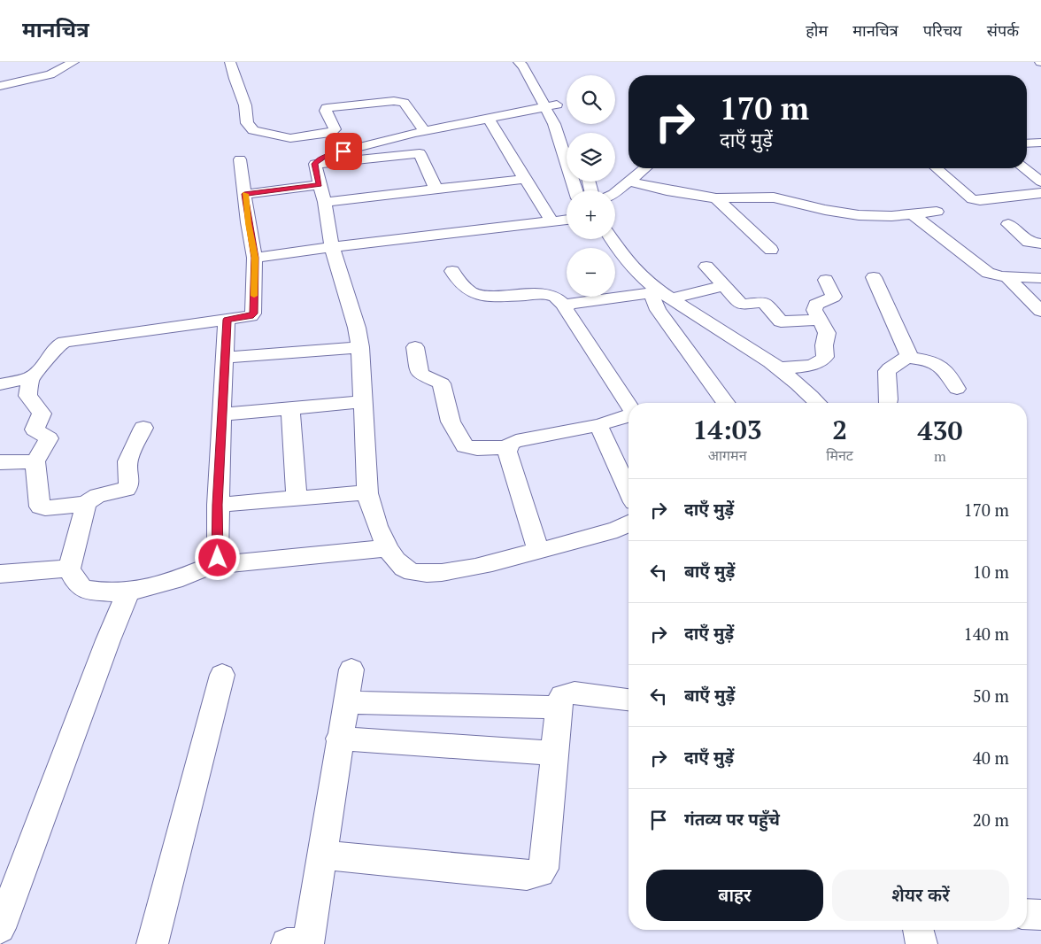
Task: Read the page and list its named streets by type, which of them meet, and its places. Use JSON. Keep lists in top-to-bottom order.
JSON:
{
  "page": {
    "header": "मानचित्र",
    "nav": [
      "होम",
      "मानचित्र",
      "परिचय",
      "संपर्क"
    ],
    "map_buttons": ["+", "−"],
    "turn": ["170 m", "दाएँ मुड़ें"],
    "eta": [
      "14:03",
      "आगमन",
      "2",
      "मिनट",
      "430",
      "m"
    ],
    "list": [
      {
        "name": "दाएँ मुड़ें",
        "value": "170 m"
      },
      {
        "name": "बाएँ मुड़ें",
        "value": "10 m"
      },
      {
        "name": "दाएँ मुड़ें",
        "value": "140 m"
      },
      {
        "name": "बाएँ मुड़ें",
        "value": "50 m"
      },
      {
        "name": "दाएँ मुड़ें",
        "value": "40 m"
      },
      {
        "name": "गंतव्य पर पहुँचे",
        "value": "20 m"
      }
    ],
    "buttons": ["बाहर", "शेयर करें"]
  }
}
